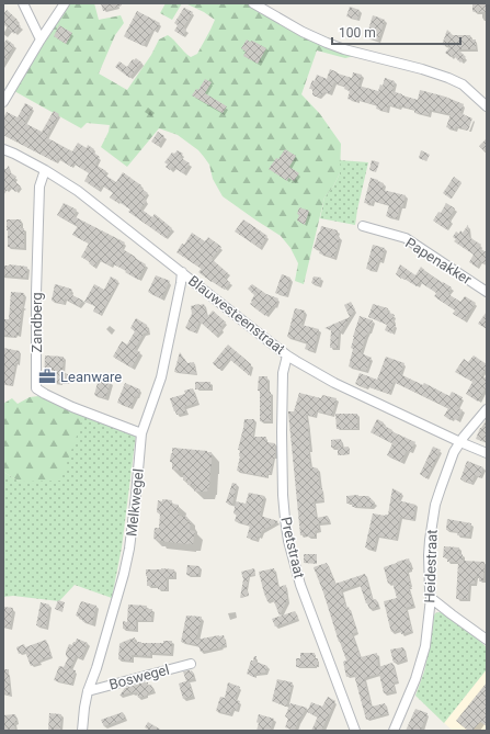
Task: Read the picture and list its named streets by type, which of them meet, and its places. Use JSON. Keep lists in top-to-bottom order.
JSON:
{
  "streets": {
    "street": [
      "Papenakker",
      "Blauwesteenstraat",
      "Zandberg",
      "Melkwegel",
      "Pretstraat",
      "Heidestraat",
      "Boswegel"
    ]
  },
  "crossings": [
    ["Blauwesteenstraat", "Zandberg"],
    ["Blauwesteenstraat", "Melkwegel"],
    ["Blauwesteenstraat", "Pretstraat"],
    ["Blauwesteenstraat", "Heidestraat"],
    ["Zandberg", "Melkwegel"],
    ["Melkwegel", "Boswegel"]
  ],
  "places": {
    "office": ["Leanware"]
  },
  "scale_bar": "100 m"
}
